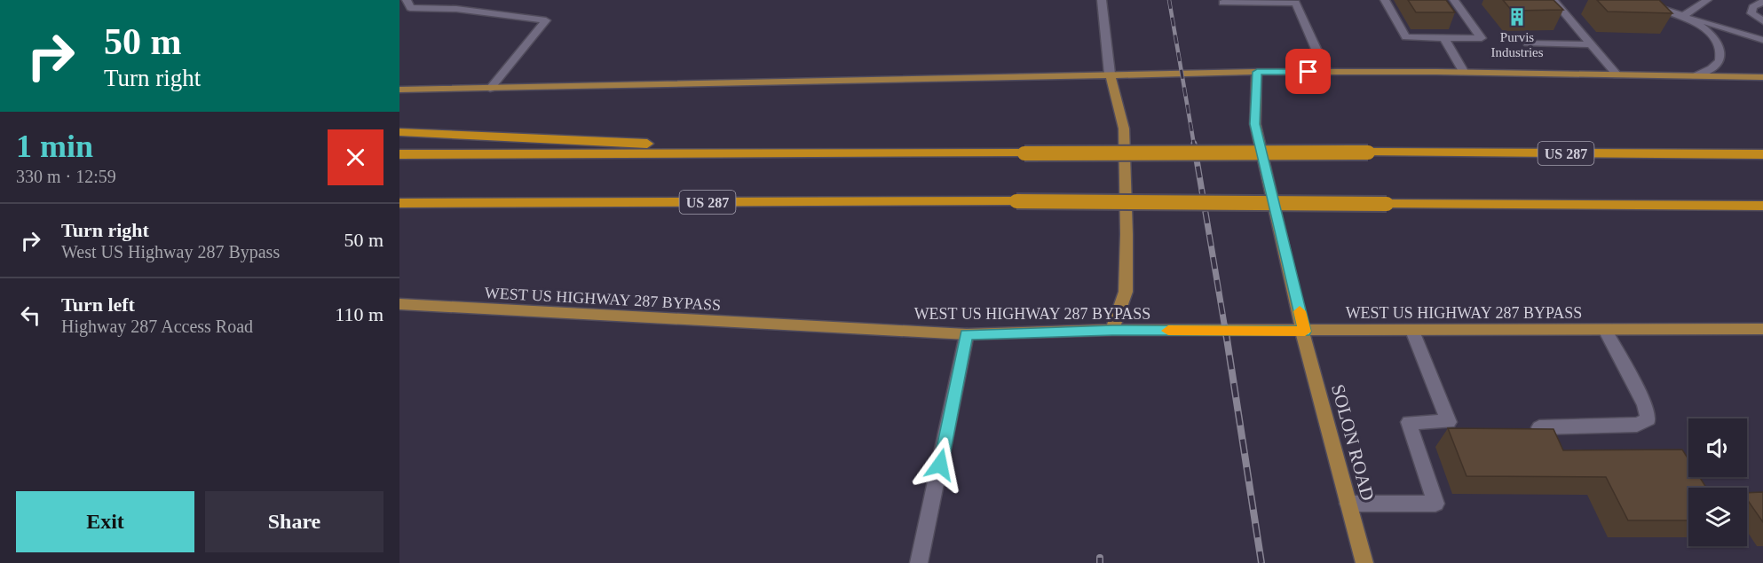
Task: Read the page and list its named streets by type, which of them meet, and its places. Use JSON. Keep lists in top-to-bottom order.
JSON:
{
  "streets": {
    "highway": ["US 287"],
    "main road": ["WEST US HIGHWAY 287 BYPASS", "SOLON ROAD"]
  },
  "crossings": [
    ["WEST US HIGHWAY 287 BYPASS", "SOLON ROAD"]
  ],
  "places": {
    "building": ["Purvis Industries"]
  },
  "page": {
    "turn": ["50 m", "Turn right"],
    "heading": ["1 min", "330 m · 12:59"],
    "list": [
      {
        "name": "Turn right",
        "note": "West US Highway 287 Bypass",
        "value": "50 m"
      },
      {
        "name": "Turn left",
        "note": "Highway 287 Access Road",
        "value": "110 m"
      }
    ],
    "buttons": ["Exit", "Share"]
  }
}
